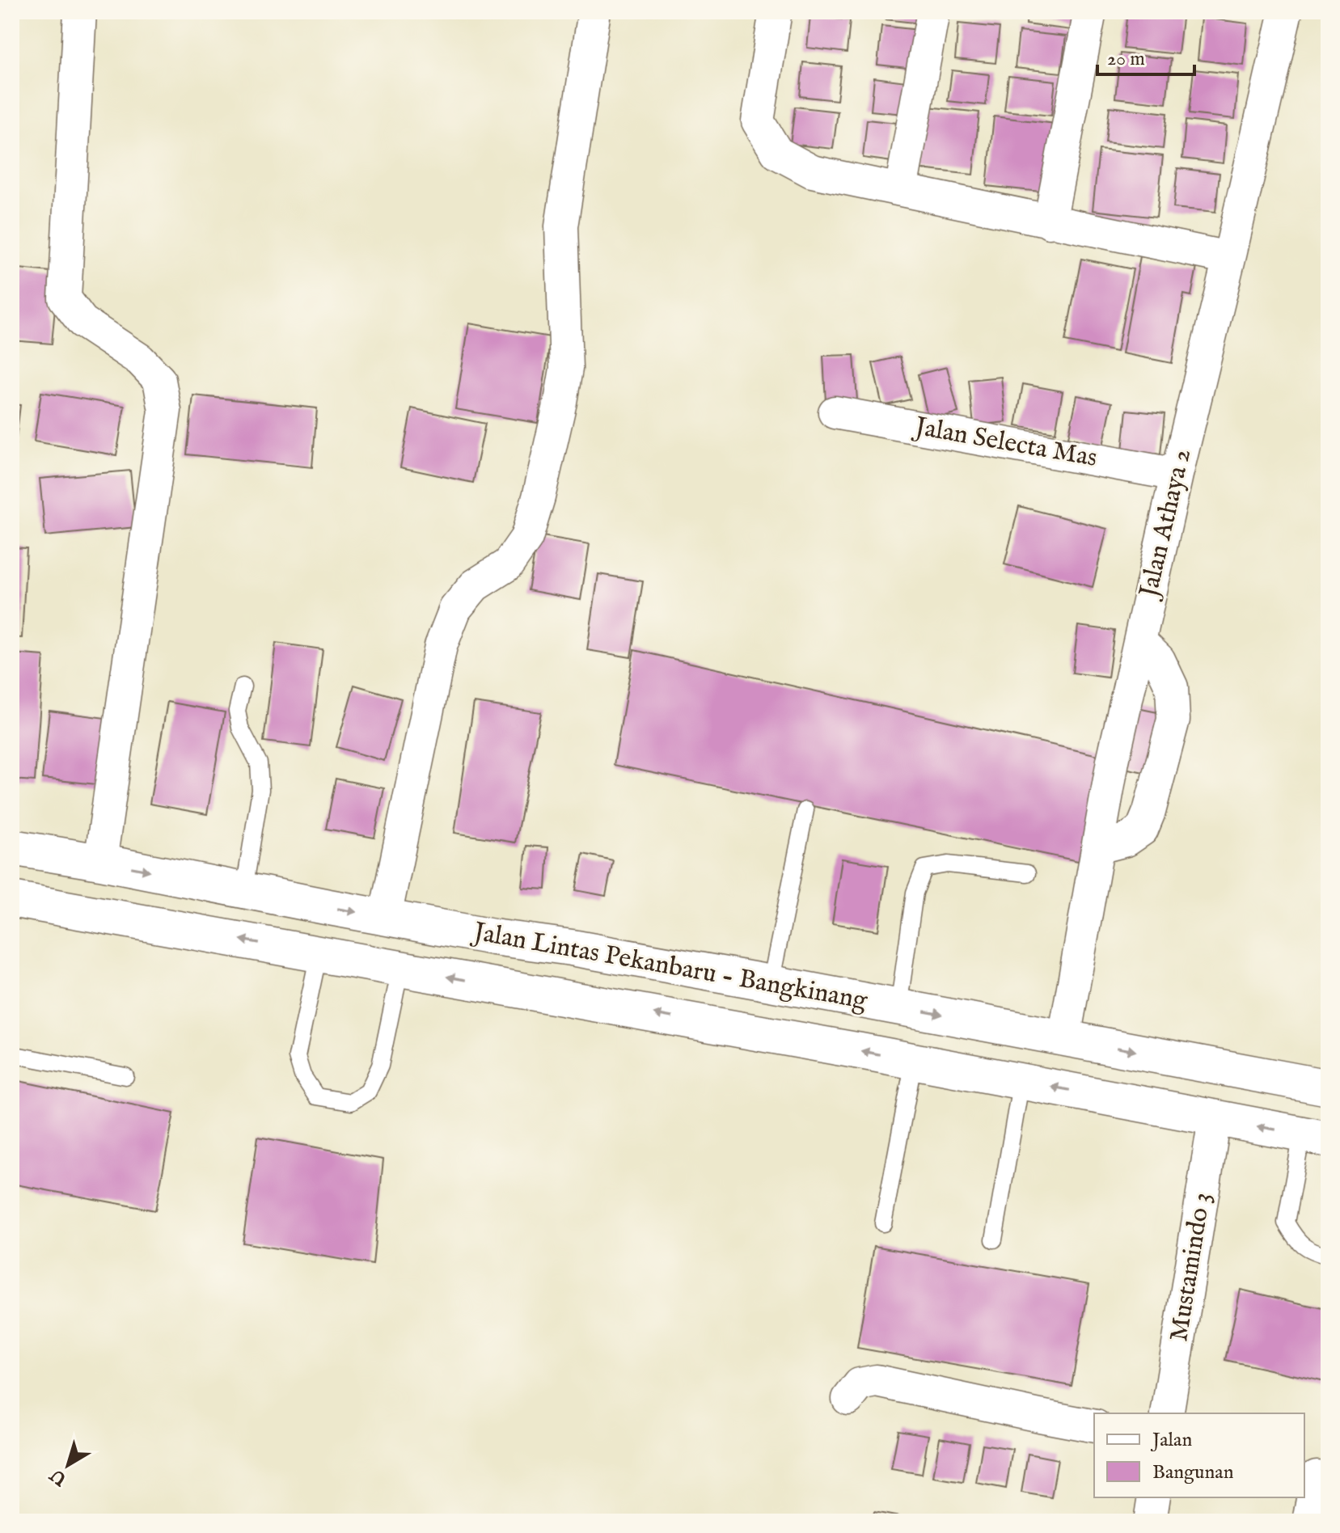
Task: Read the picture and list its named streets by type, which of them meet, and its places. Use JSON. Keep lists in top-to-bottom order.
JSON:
{
  "streets": {
    "highway": ["Jalan Lintas Pekanbaru - Bangkinang"],
    "street": ["Jalan Selecta Mas", "Jalan Athaya 2", "Mustamindo 3"]
  },
  "crossings": [
    ["Jalan Selecta Mas", "Jalan Athaya 2"],
    ["Jalan Athaya 2", "Jalan Lintas Pekanbaru - Bangkinang"],
    ["Jalan Lintas Pekanbaru - Bangkinang", "Mustamindo 3"]
  ],
  "legend": ["Jalan", "Bangunan"],
  "scale_bar": "20 m",
  "north": "bottom left"
}
